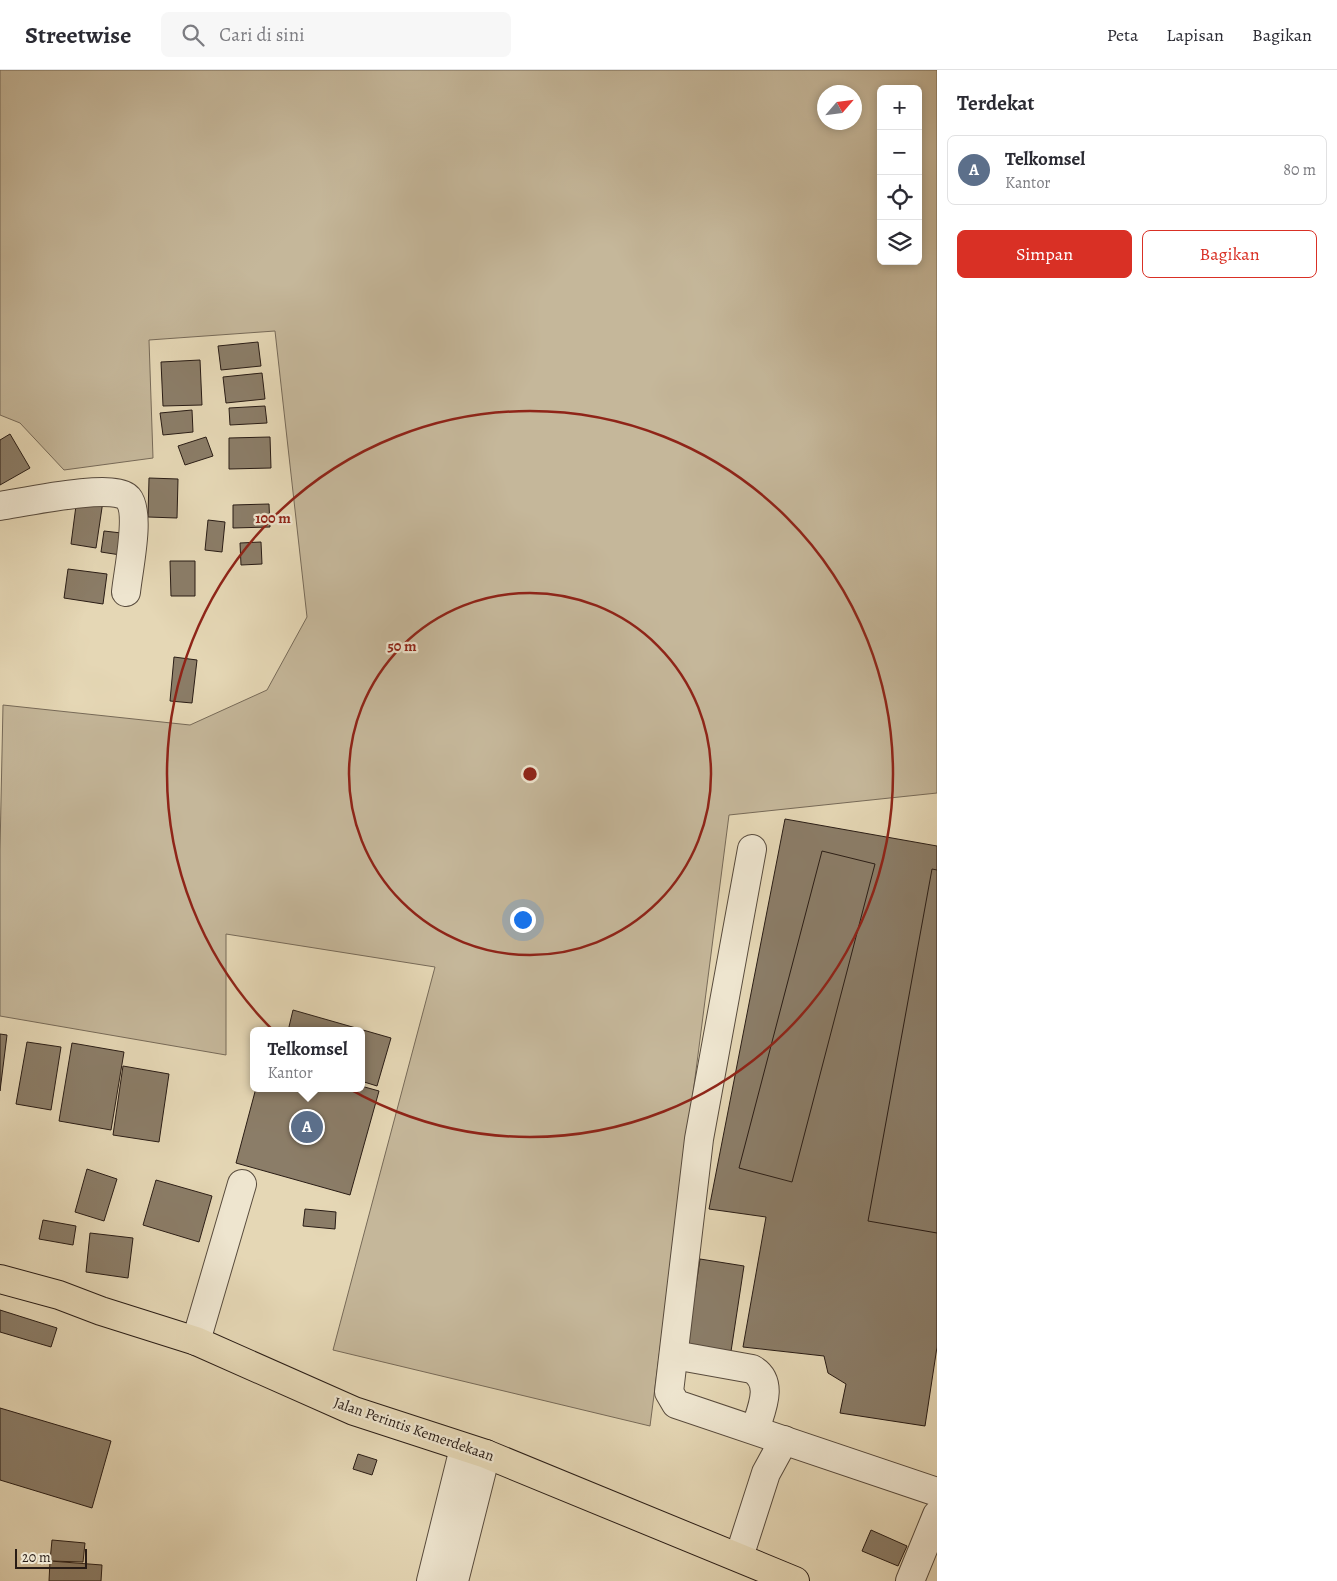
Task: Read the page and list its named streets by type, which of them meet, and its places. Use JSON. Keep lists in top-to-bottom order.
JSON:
{
  "streets": {
    "highway": ["Jalan Perintis Kemerdekaan"]
  },
  "scale_bar": "20 m",
  "north": "top right",
  "page": {
    "header": "Streetwise",
    "search": "Cari di sini",
    "nav": ["Peta", "Lapisan", "Bagikan"],
    "heading": "Terdekat",
    "map_buttons": ["+", "−"],
    "list": [
      {
        "mark": "A",
        "name": "Telkomsel",
        "note": "Kantor",
        "value": "80 m"
      }
    ],
    "buttons": ["Simpan", "Bagikan"],
    "popup": ["Telkomsel", "Kantor"],
    "pins": "A",
    "scale": "20 m"
  },
  "rings": ["100 m", "50 m"]
}
